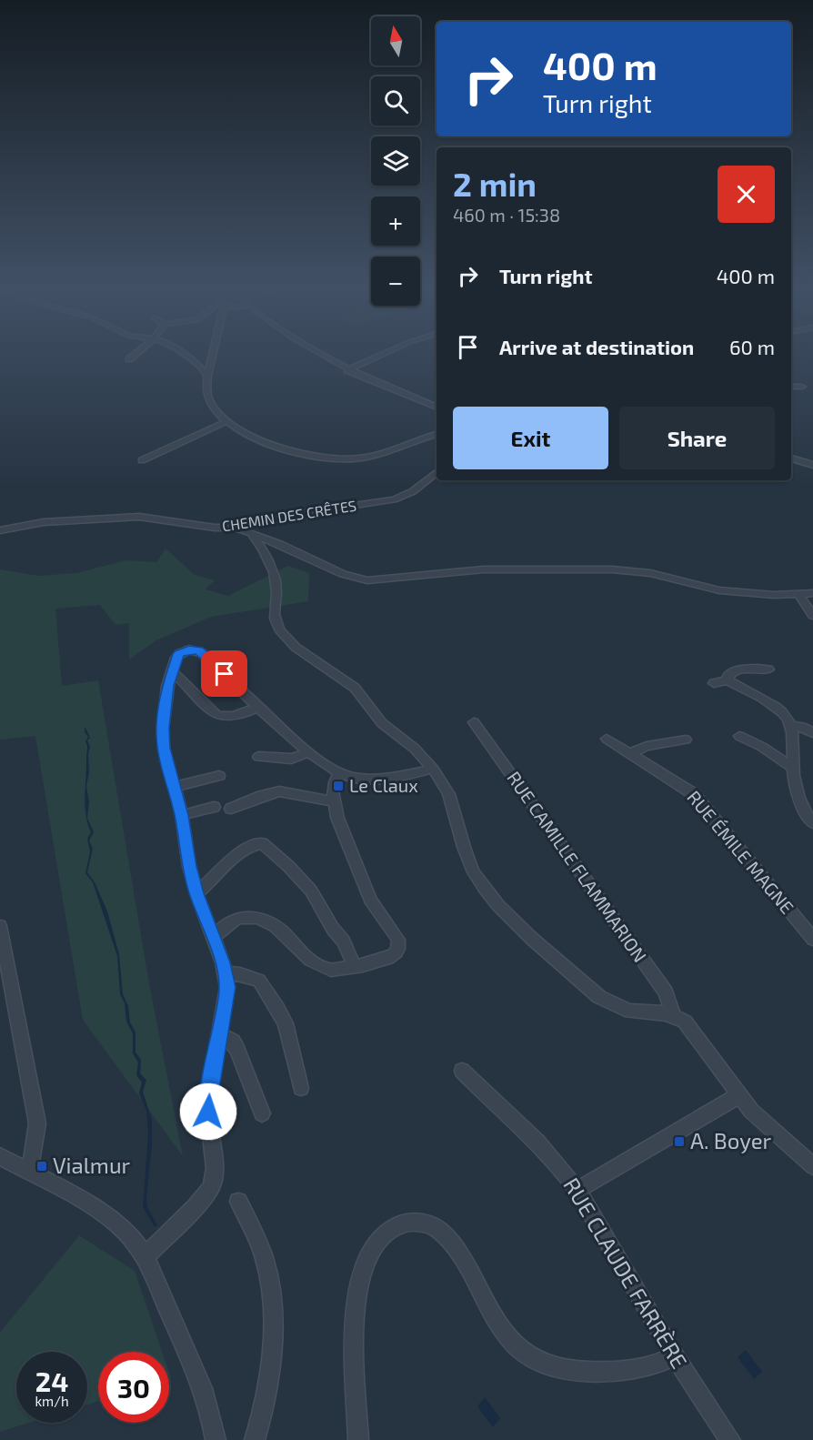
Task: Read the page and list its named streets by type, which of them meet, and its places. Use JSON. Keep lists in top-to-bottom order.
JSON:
{
  "streets": {
    "street": [
      "CHEMIN DES CRÊTES",
      "RUE ÉMILE MAGNE",
      "RUE CAMILLE FLAMMARION",
      "RUE CLAUDE FARRÈRE"
    ]
  },
  "places": {
    "transit": ["Le Claux", "A. Boyer", "Vialmur"]
  },
  "north": "top",
  "page": {
    "map_buttons": ["+", "−"],
    "turn": ["400 m", "Turn right"],
    "heading": ["2 min", "460 m · 15:38"],
    "list": [
      {
        "name": "Turn right",
        "value": "400 m"
      },
      {
        "name": "Arrive at destination",
        "value": "60 m"
      }
    ],
    "buttons": ["Exit", "Share"],
    "speed": "24 km/h",
    "limit": "30"
  }
}
